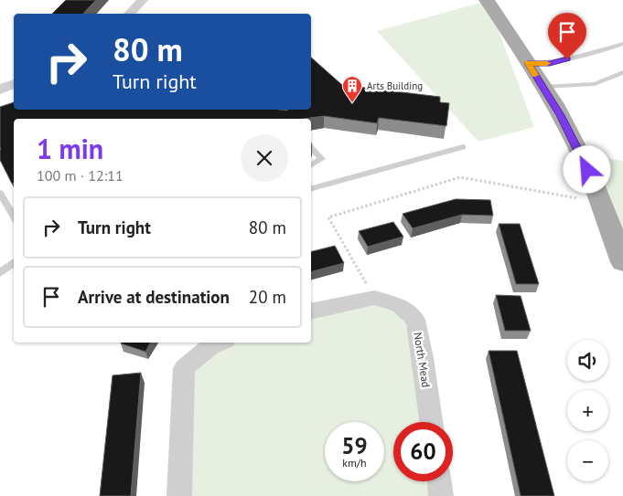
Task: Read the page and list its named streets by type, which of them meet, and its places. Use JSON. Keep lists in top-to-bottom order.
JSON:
{
  "streets": {
    "street": ["North Mead"]
  },
  "places": {
    "building": ["Arts Building"]
  },
  "page": {
    "turn": ["80 m", "Turn right"],
    "heading": ["1 min", "100 m · 12:11"],
    "list": [
      {
        "name": "Turn right",
        "value": "80 m"
      },
      {
        "name": "Arrive at destination",
        "value": "20 m"
      }
    ],
    "map_buttons": ["+", "−"],
    "speed": "59 km/h",
    "limit": "60"
  }
}
